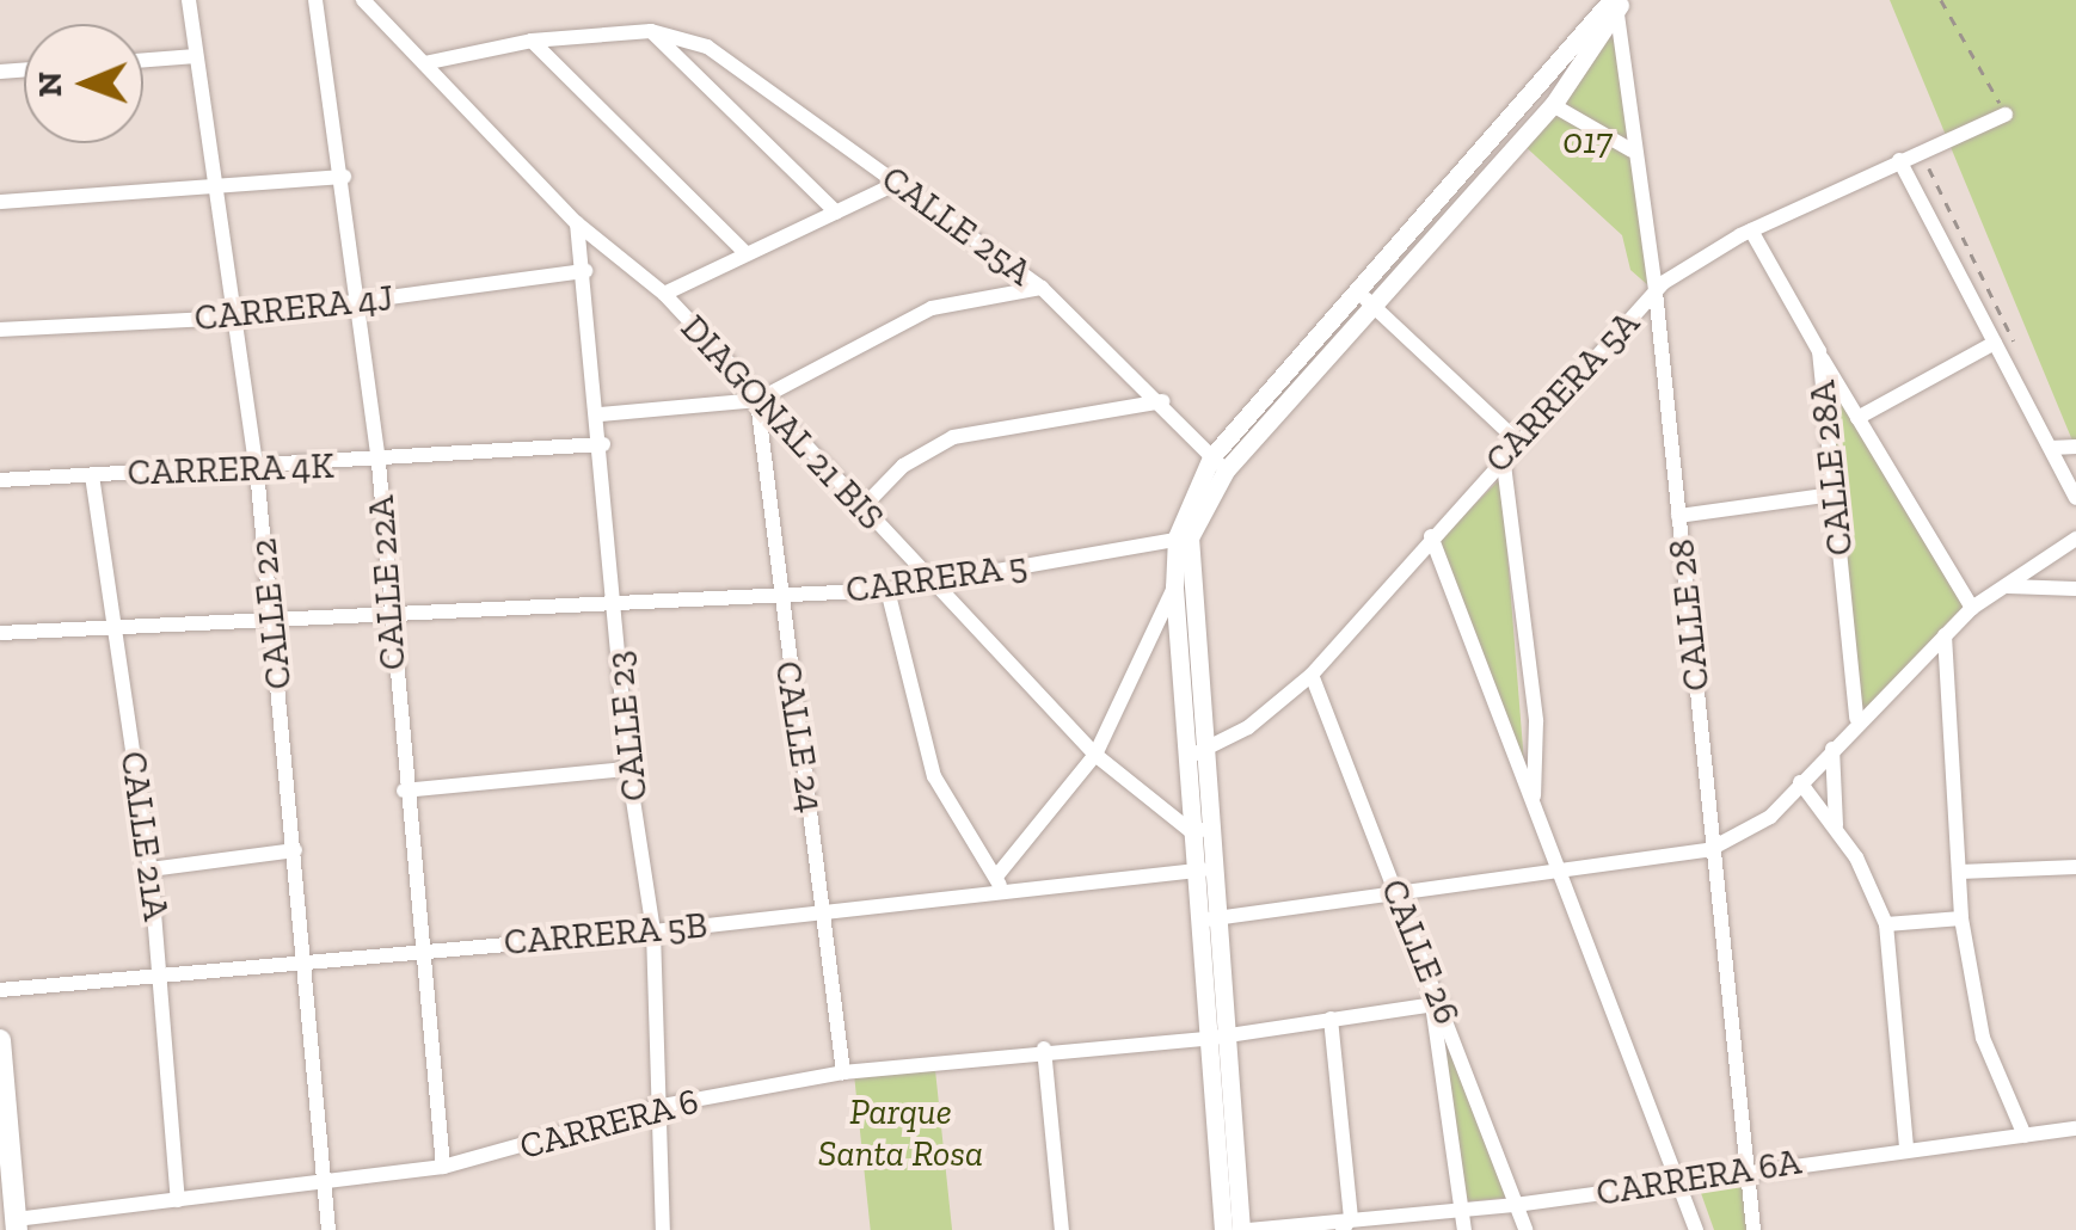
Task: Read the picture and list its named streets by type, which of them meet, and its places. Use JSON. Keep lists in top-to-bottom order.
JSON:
{
  "streets": {
    "street": [
      "CALLE 25A",
      "CARRERA 4J",
      "CARRERA 5A",
      "DIAGONAL 21 BIS",
      "CALLE 28A",
      "CARRERA 4K",
      "CARRERA 5",
      "CALLE 22A",
      "CALLE 22",
      "CALLE 28",
      "CALLE 23",
      "CALLE 24",
      "CALLE 21A",
      "CARRERA 5B",
      "CALLE 26",
      "CARRERA 6",
      "CARRERA 6A"
    ]
  },
  "crossings": [
    ["CARRERA 4J", "CALLE 22A"],
    ["CARRERA 4J", "CALLE 22"],
    ["CARRERA 4J", "CALLE 23"],
    ["CARRERA 5A", "CALLE 28A"],
    ["CARRERA 5A", "CALLE 28"],
    ["CARRERA 5A", "CALLE 26"],
    ["DIAGONAL 21 BIS", "CARRERA 5"],
    ["DIAGONAL 21 BIS", "CALLE 23"],
    ["DIAGONAL 21 BIS", "CALLE 24"],
    ["CARRERA 4K", "CALLE 22A"],
    ["CARRERA 4K", "CALLE 22"],
    ["CARRERA 4K", "CALLE 23"],
    ["CARRERA 4K", "CALLE 21A"],
    ["CARRERA 5", "CALLE 22A"],
    ["CARRERA 5", "CALLE 22"],
    ["CARRERA 5", "CALLE 23"],
    ["CARRERA 5", "CALLE 24"],
    ["CARRERA 5", "CALLE 21A"],
    ["CALLE 22A", "CARRERA 5B"],
    ["CALLE 22A", "CARRERA 6"],
    ["CALLE 22", "CARRERA 5B"],
    ["CALLE 22", "CARRERA 6"],
    ["CALLE 28", "CARRERA 6A"],
    ["CALLE 23", "CARRERA 5B"],
    ["CALLE 23", "CARRERA 6"],
    ["CALLE 24", "CARRERA 5B"],
    ["CALLE 24", "CARRERA 6"],
    ["CALLE 21A", "CARRERA 5B"],
    ["CALLE 21A", "CARRERA 6"],
    ["CALLE 26", "CARRERA 6"],
    ["CALLE 26", "CARRERA 6A"]
  ],
  "parks": ["017", "Parque Santa Rosa"],
  "north": "left"
}
